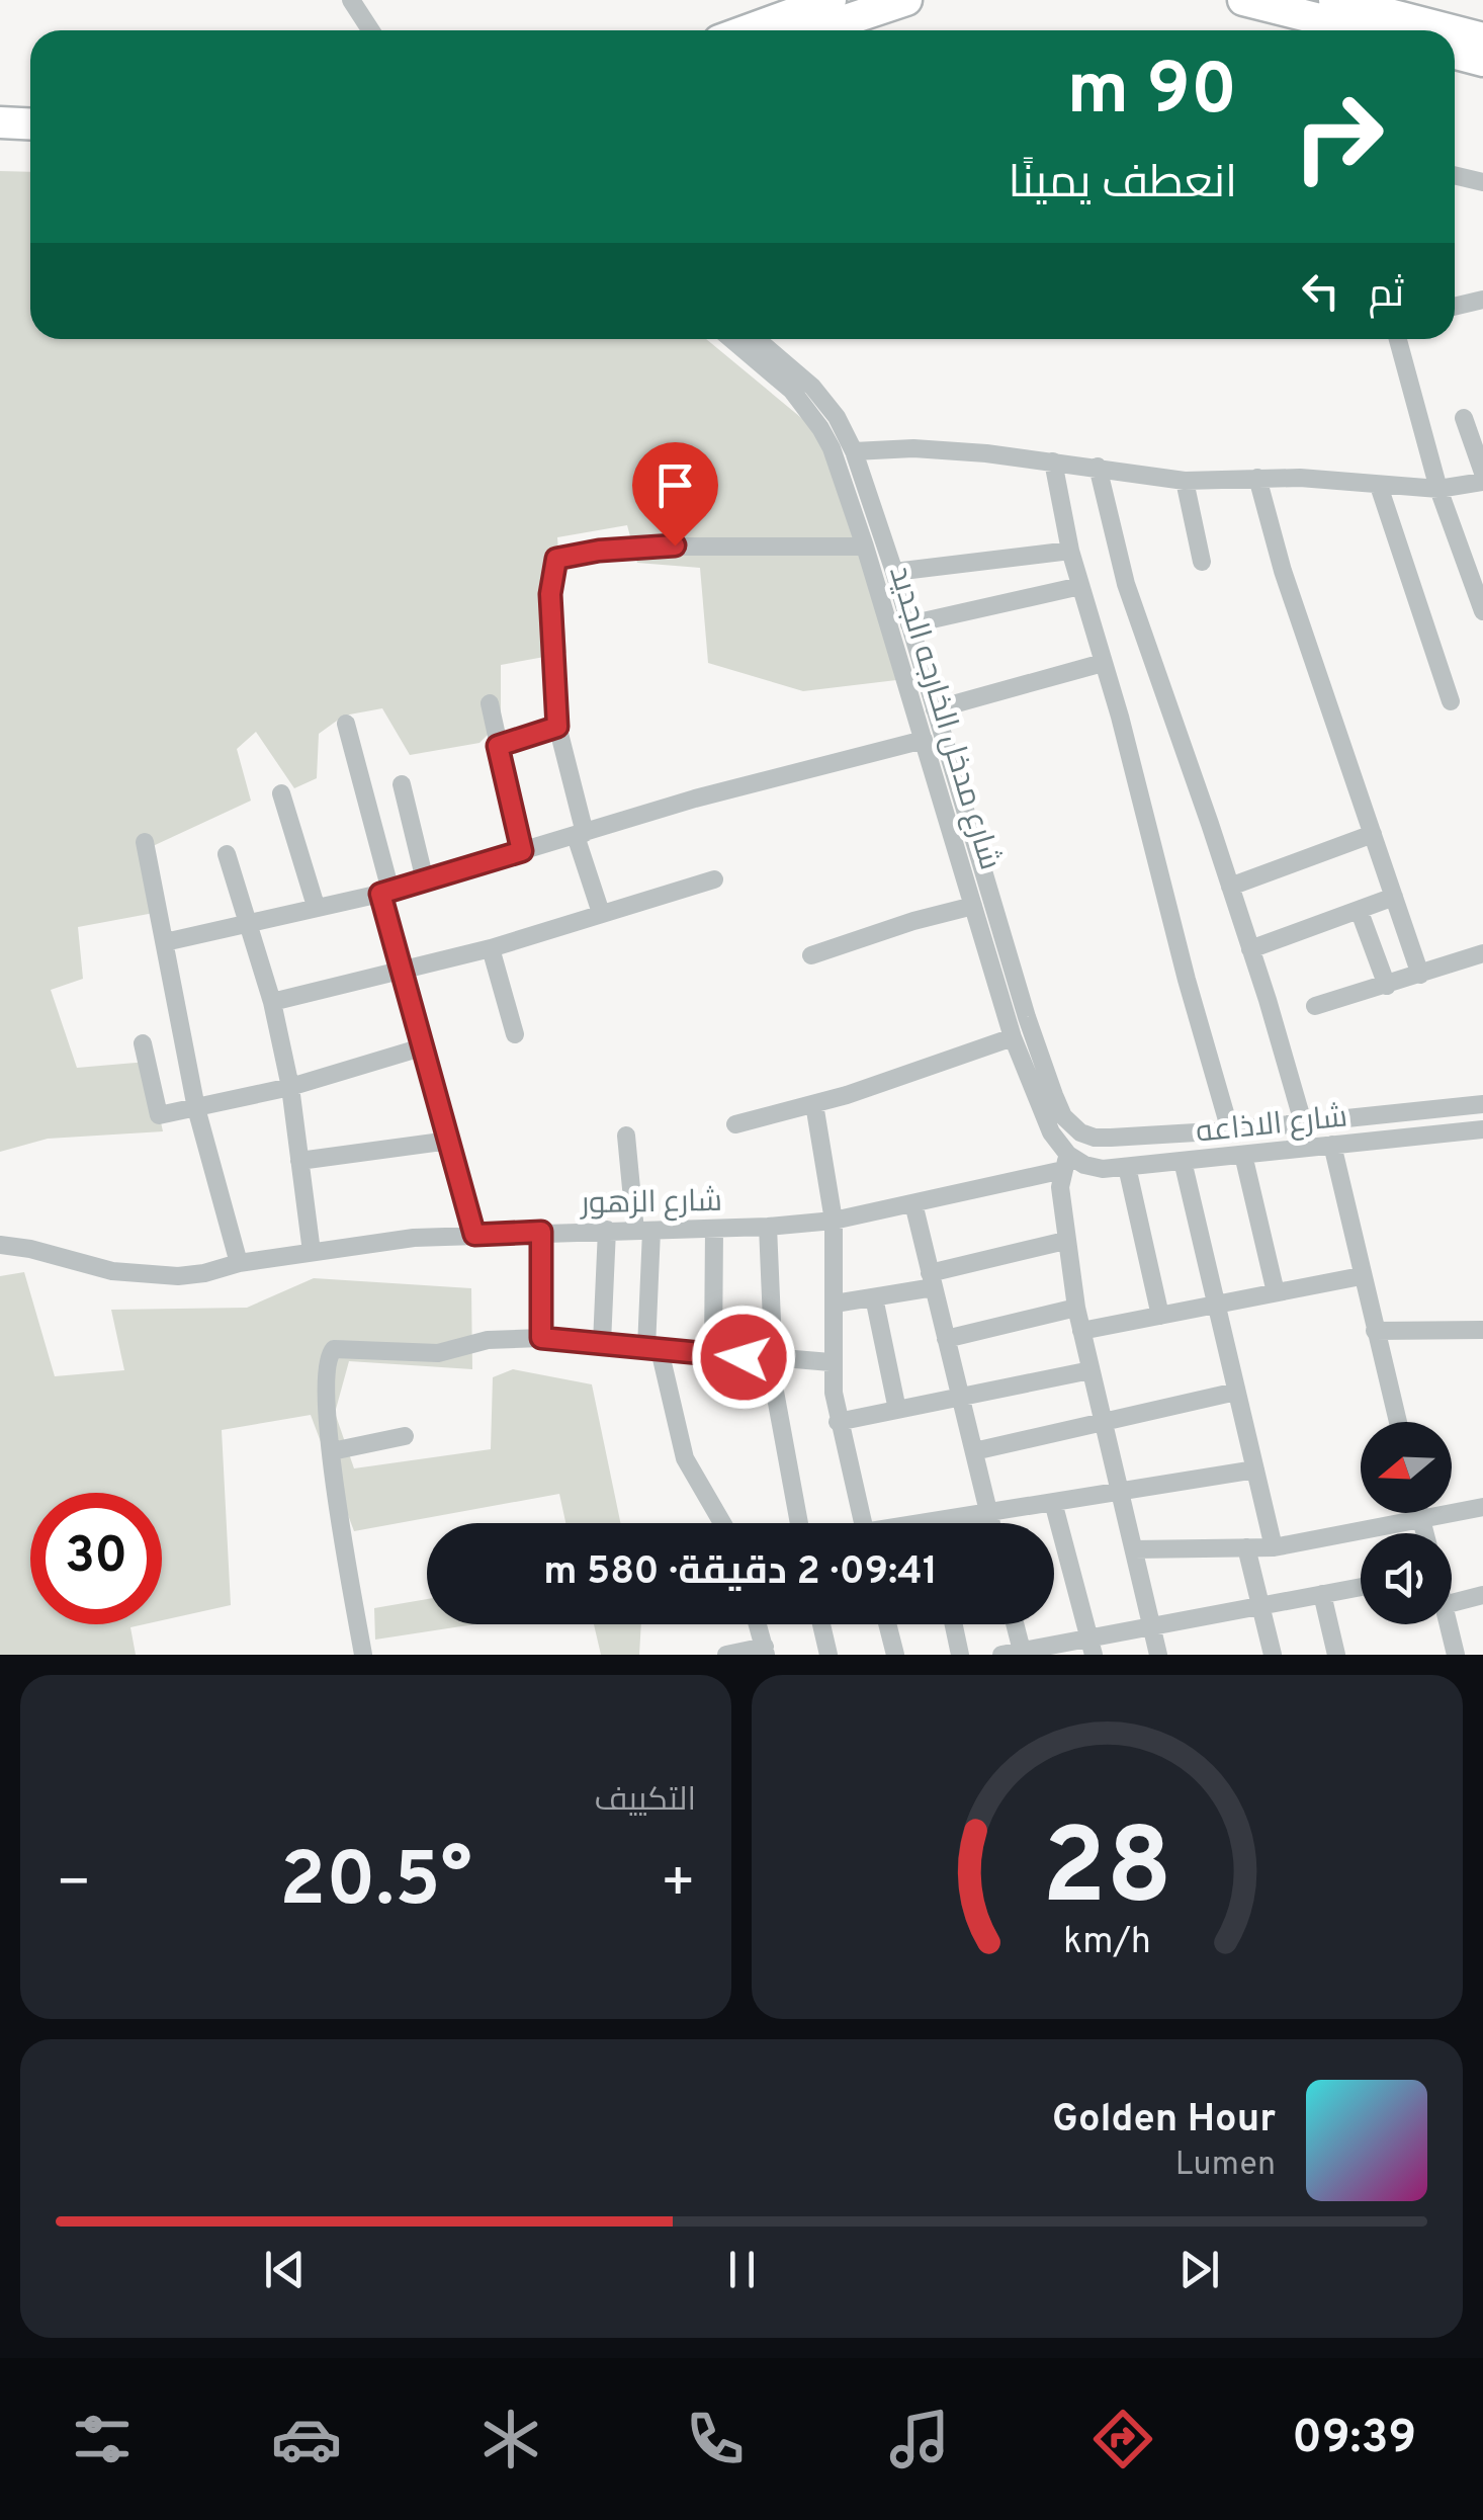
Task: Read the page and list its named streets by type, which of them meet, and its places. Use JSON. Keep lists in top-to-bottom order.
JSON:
{
  "streets": {
    "street": ["شارع مدخل الخارجه الجديد", "شارع الاذاعه", "شارع الزهور"]
  },
  "crossings": [
    ["شارع مدخل الخارجه الجديد", "شارع الاذاعه"],
    ["شارع مدخل الخارجه الجديد", "شارع الزهور"],
    ["شارع الاذاعه", "شارع الزهور"]
  ],
  "north": "left",
  "page": {
    "turn": ["90 m", "انعطف يمينًا"],
    "then": "ثم",
    "limit": "30",
    "trip": "09:41 · 2 دقيقة · 580 m",
    "tile": "التكييف",
    "heat": ["−", "20.5°", "+"],
    "song": ["Golden Hour", "Lumen"],
    "tabs": "09:39",
    "gauge": ["28", "km/h"]
  }
}
